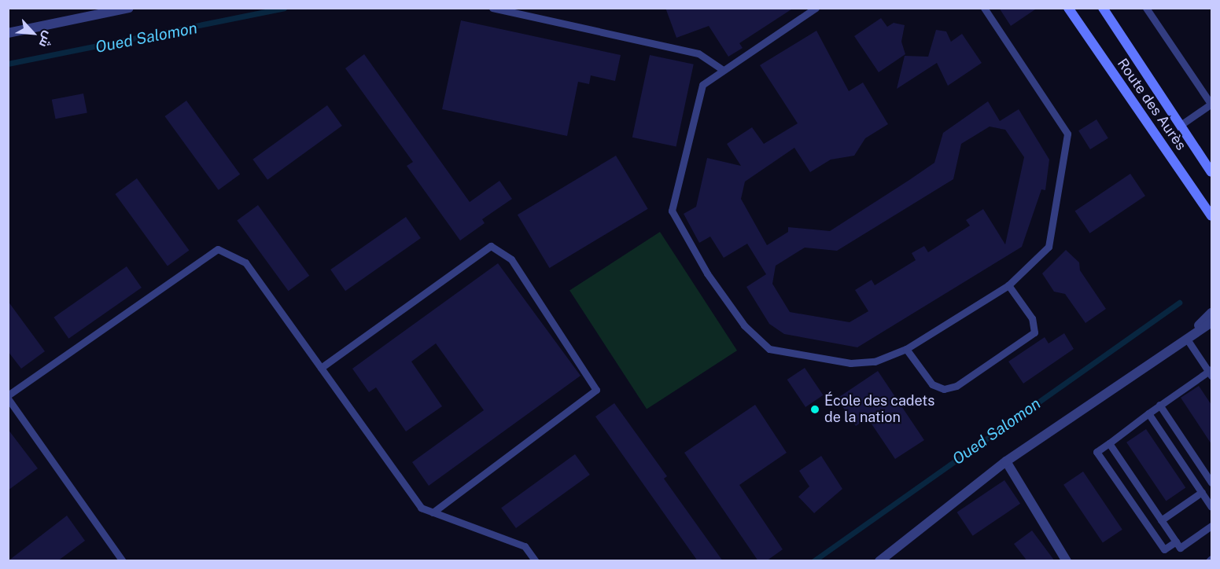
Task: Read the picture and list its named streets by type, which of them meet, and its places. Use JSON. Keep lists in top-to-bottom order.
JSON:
{
  "streets": {
    "street": ["Route des Aurès"]
  },
  "water": ["Oued Salomon"],
  "places": ["École des cadets de la nation"],
  "north": "bottom right"
}
